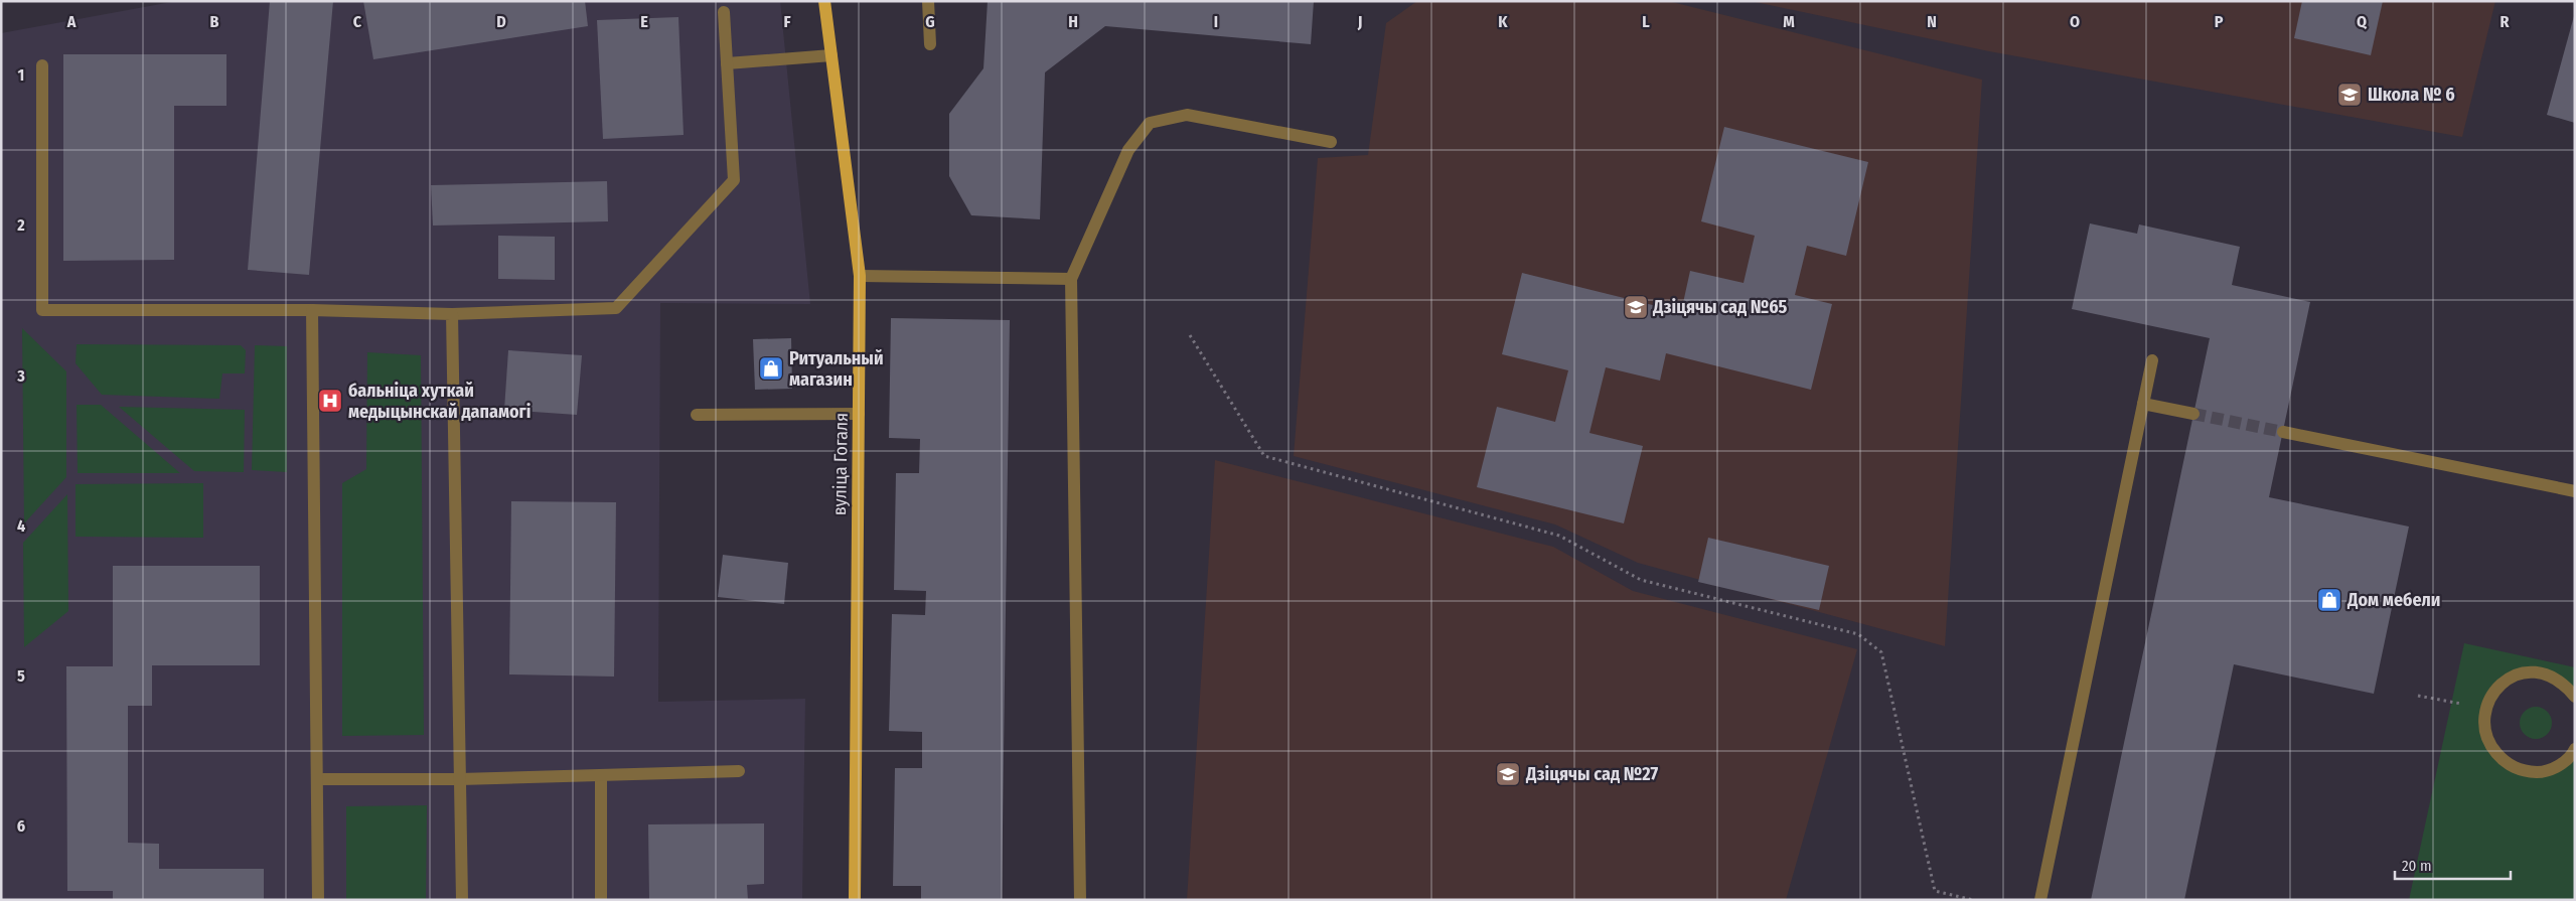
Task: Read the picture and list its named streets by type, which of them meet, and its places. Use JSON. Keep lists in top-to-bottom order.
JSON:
{
  "streets": {
    "main road": ["вуліца Гогаля"]
  },
  "places": {
    "school or university": ["Школа № 6", "Дзіцячы сад №65", "Дзіцячы сад №27"],
    "shop": ["Ритуальный магазин", "Дом мебели"],
    "hospital": ["бальніца хуткай медыцынскай дапамогі"]
  },
  "scale_bar": "20 m",
  "grid": {
    "columns": [
      "A",
      "B",
      "C",
      "D",
      "E",
      "F",
      "G",
      "H",
      "I",
      "J",
      "K",
      "L",
      "M",
      "N",
      "O",
      "P",
      "Q",
      "R"
    ],
    "rows": [
      "1",
      "2",
      "3",
      "4",
      "5",
      "6"
    ]
  }
}
